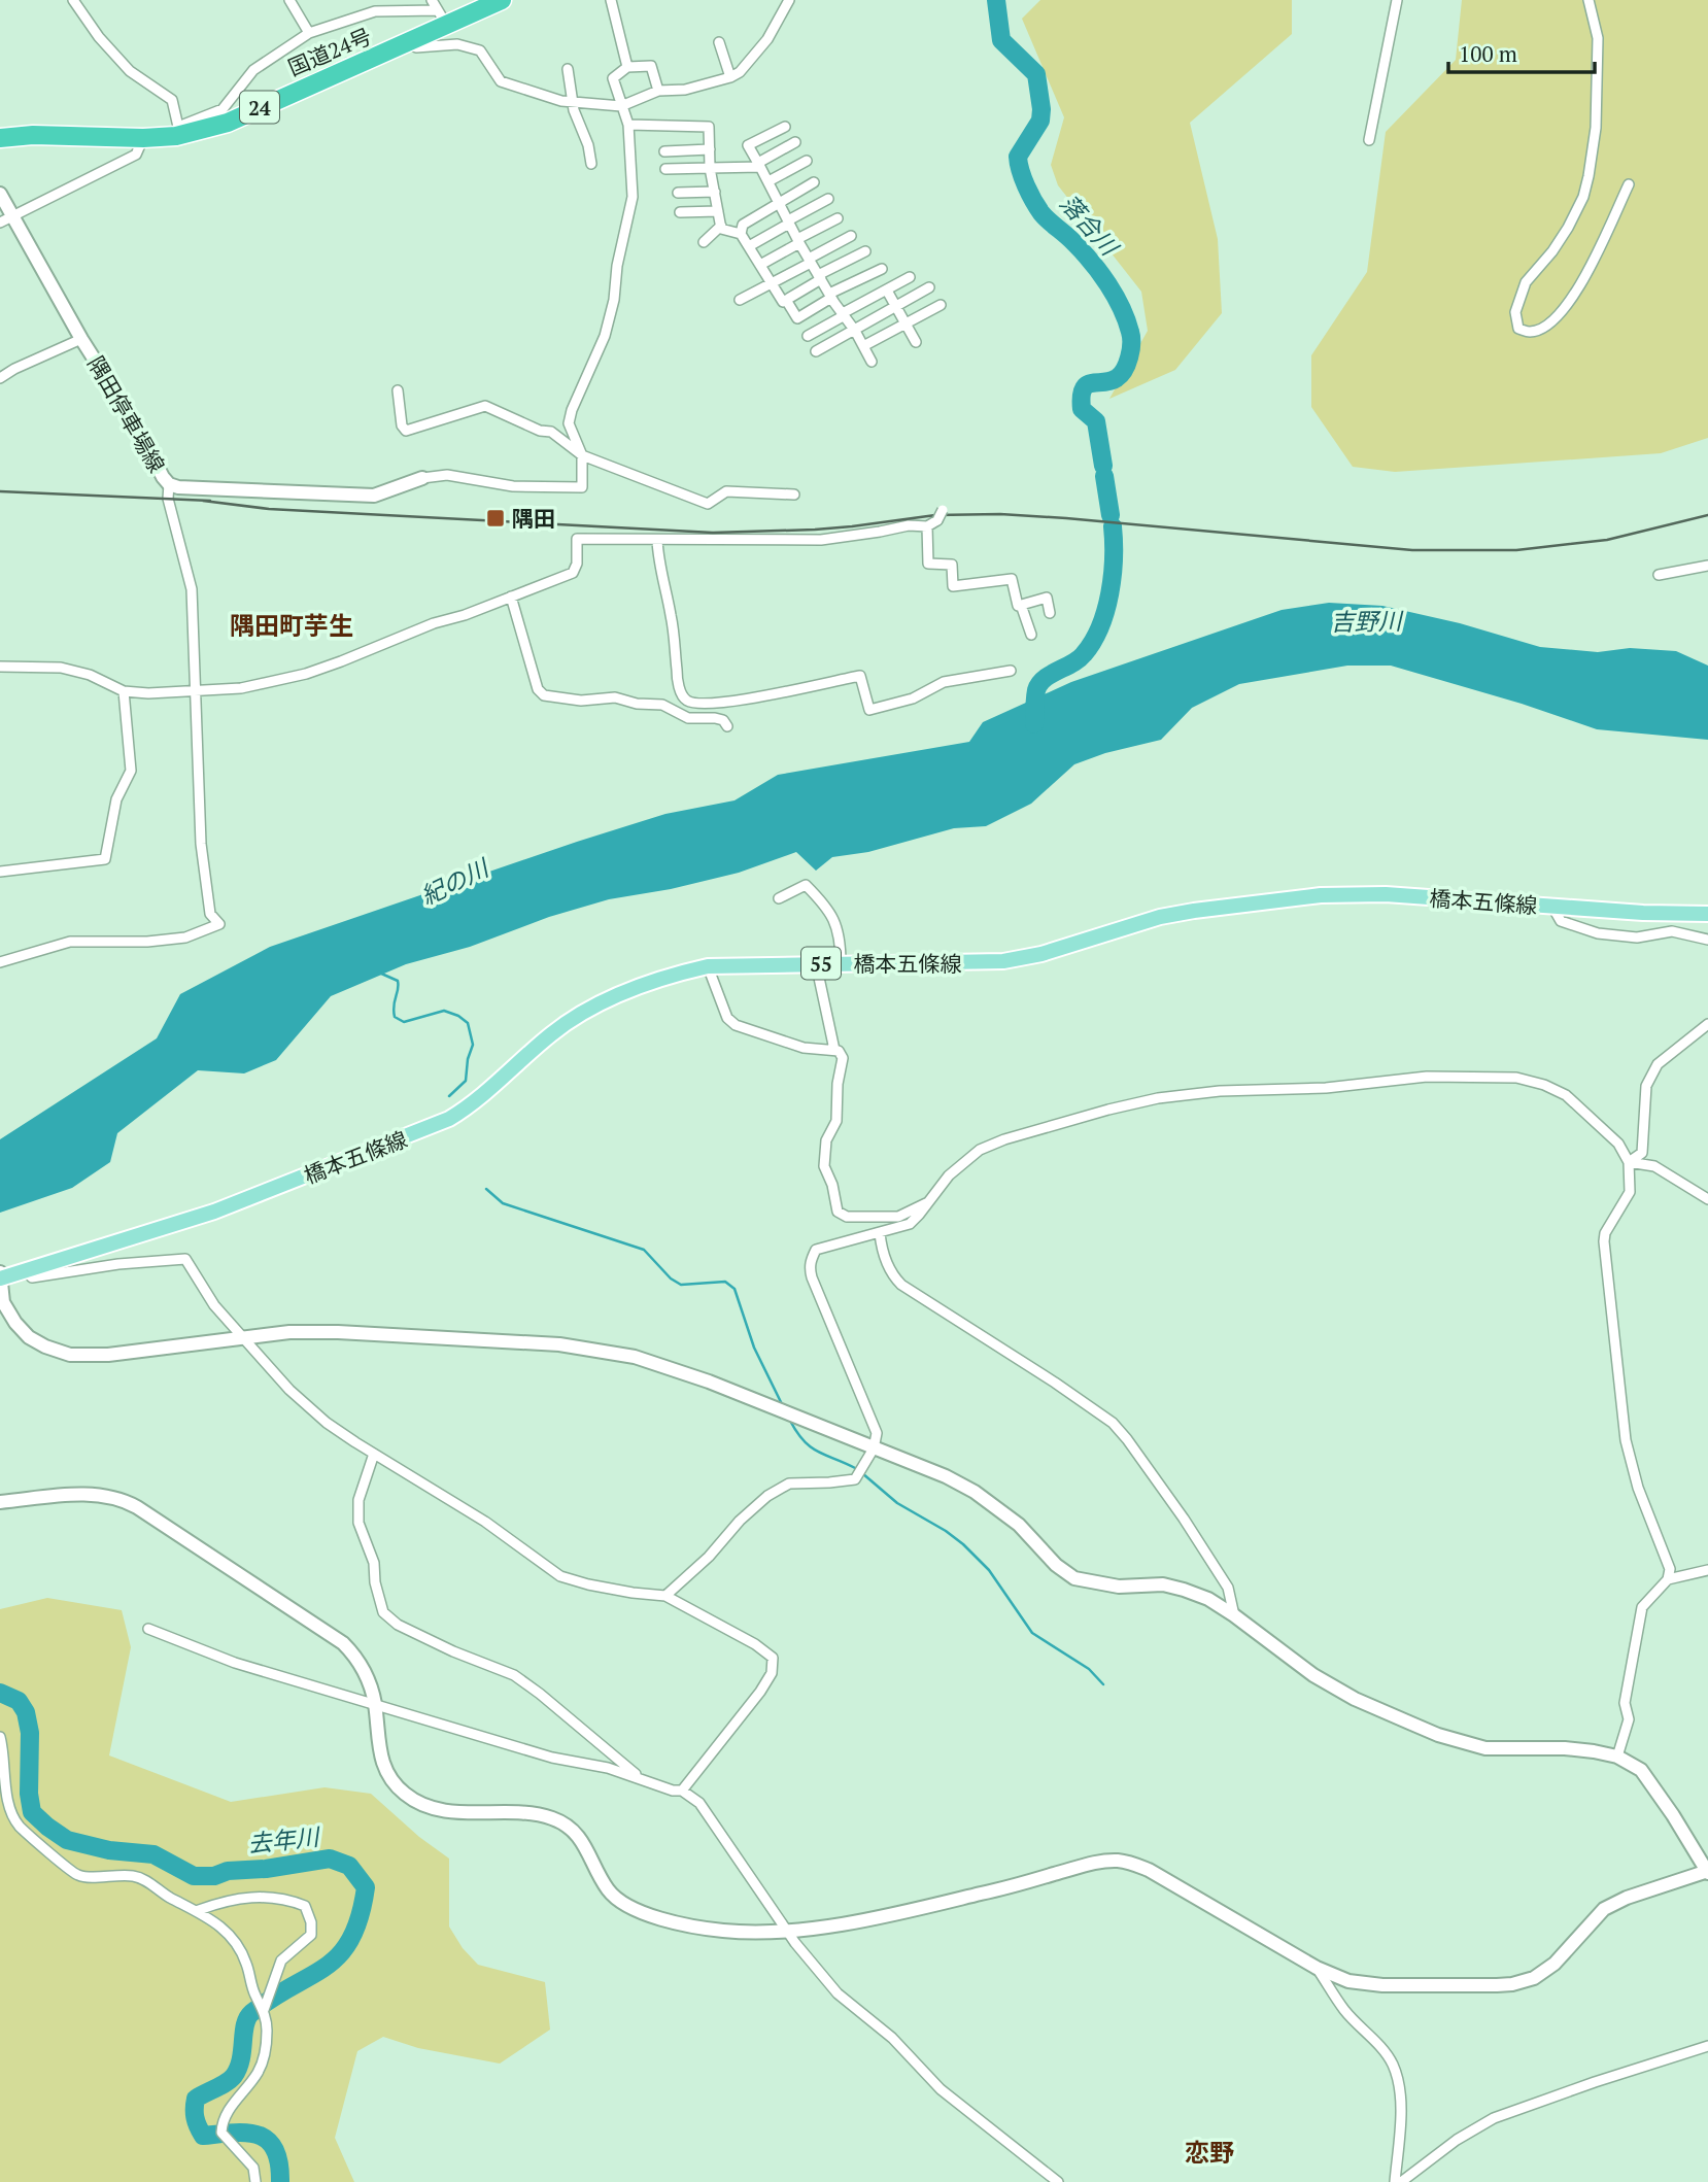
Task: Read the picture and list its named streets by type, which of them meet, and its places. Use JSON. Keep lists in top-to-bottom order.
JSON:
{
  "streets": {
    "highway": ["国道24号", "24"],
    "main road": ["橋本五條線", "55"],
    "street": ["隅田停車場線"]
  },
  "districts": ["隅田町芋生", "恋野"],
  "water": [
    "落合川",
    "吉野川",
    "紀の川",
    "去年川"
  ],
  "places": {
    "transit": ["隅田"]
  },
  "scale_bar": "100 m"
}
